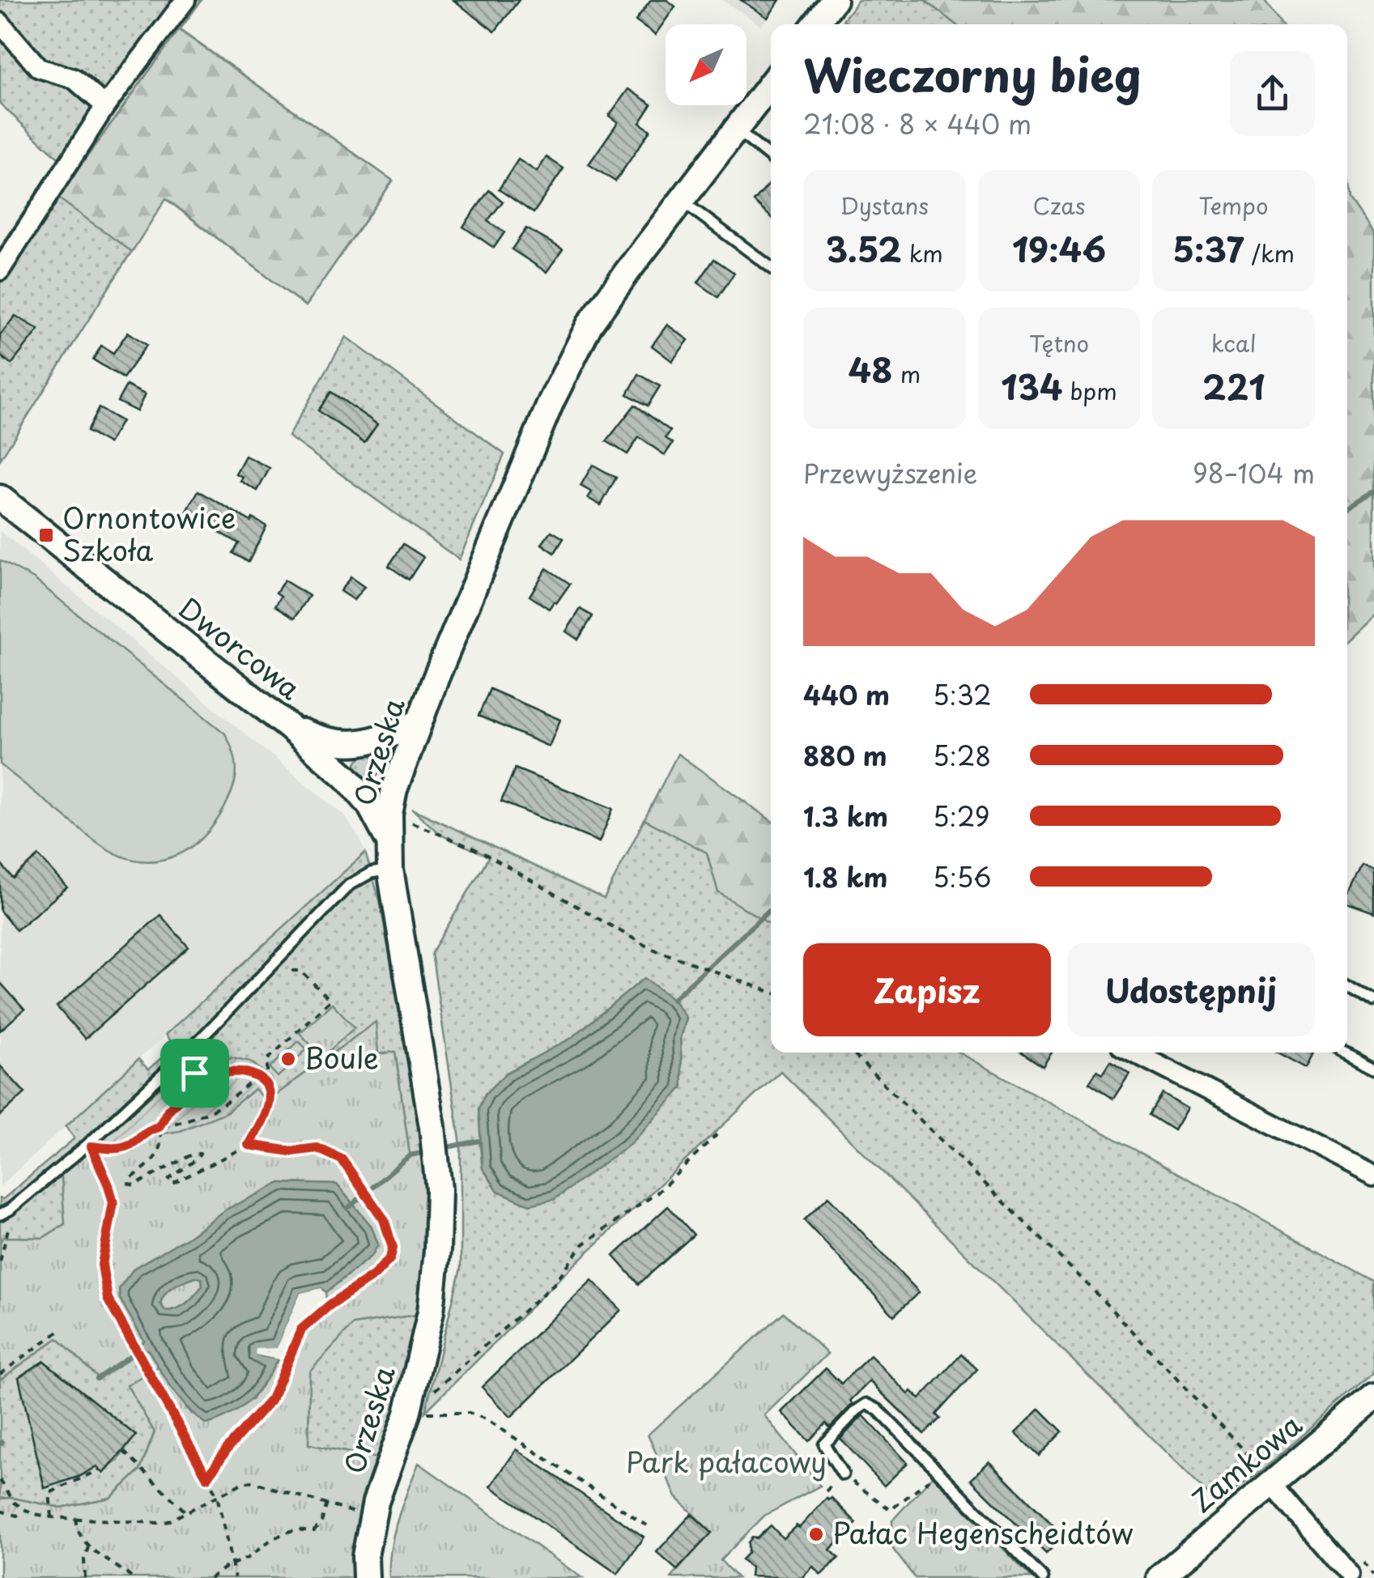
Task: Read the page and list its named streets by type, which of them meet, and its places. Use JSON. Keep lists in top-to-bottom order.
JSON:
{
  "streets": {
    "street": ["Dworcowa", "Orzeska", "Zamkowa"]
  },
  "crossings": [
    ["Dworcowa", "Orzeska"]
  ],
  "parks": ["Park pałacowy"],
  "places": {
    "transit": ["Ornontowice Szkoła"],
    "other": ["Boule", "Pałac Hegenscheidtów"]
  },
  "north": "bottom left",
  "page": {
    "heading": ["Wieczorny bieg", "21:08 · 8 × 440 m"],
    "stats": [
      ["Dystans", "3.52 km"],
      ["Czas", "19:46"],
      ["Tempo", "5:37 /km"],
      ["48 m"],
      ["Tętno", "134 bpm"],
      ["kcal", "221"]
    ],
    "chart": ["Przewyższenie", "98–104 m"],
    "list": [
      {
        "name": "440 m",
        "note": "5:32"
      },
      {
        "name": "880 m",
        "note": "5:28"
      },
      {
        "name": "1.3 km",
        "note": "5:29"
      },
      {
        "name": "1.8 km",
        "note": "5:56"
      }
    ],
    "buttons": ["Zapisz", "Udostępnij"]
  }
}
